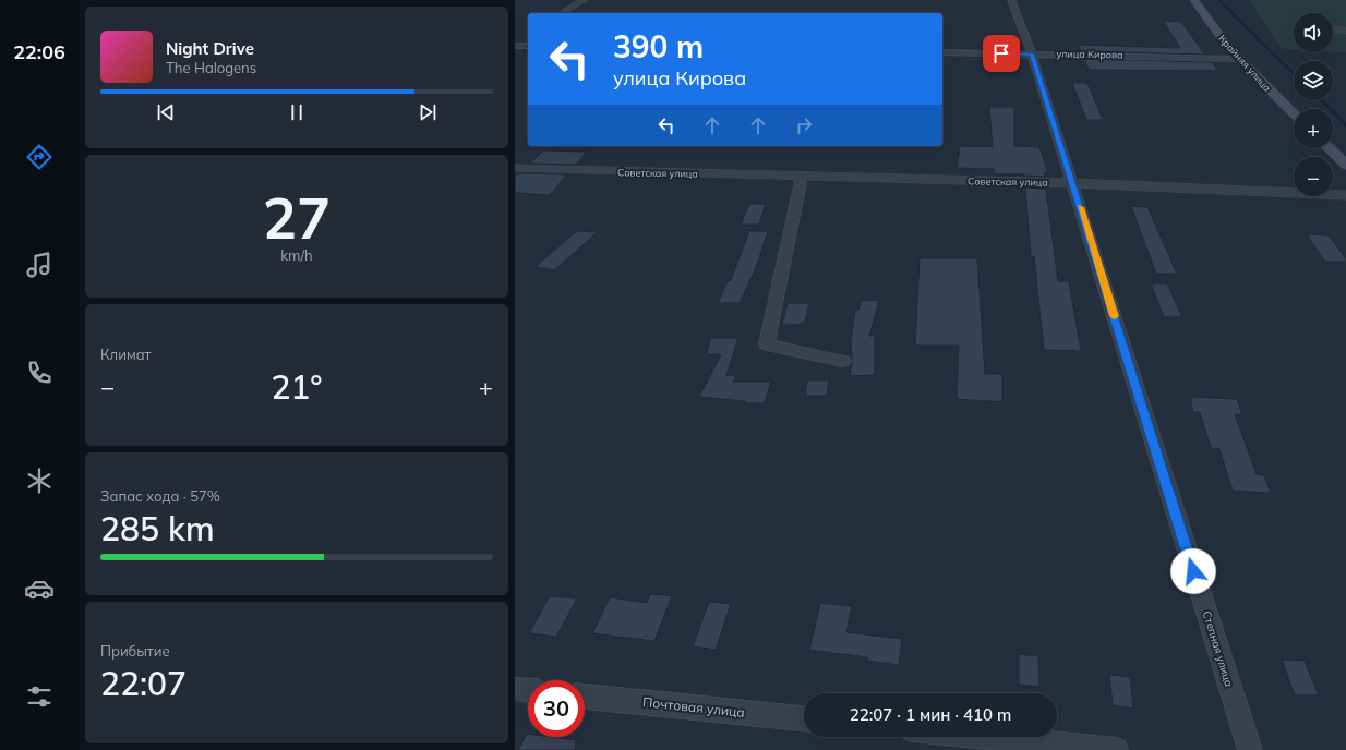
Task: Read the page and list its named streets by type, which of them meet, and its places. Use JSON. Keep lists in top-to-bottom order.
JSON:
{
  "streets": {
    "main road": ["Крайняя улица"],
    "street": [
      "улица Кирова",
      "Советская улица",
      "Степная улица",
      "Почтовая улица"
    ]
  },
  "crossings": [
    ["улица Кирова", "Крайняя улица"],
    ["улица Кирова", "Степная улица"],
    ["Советская улица", "Степная улица"]
  ],
  "page": {
    "tabs": "22:06",
    "map_buttons": ["+", "−"],
    "turn": ["390 m", "улица Кирова"],
    "song": ["Night Drive", "The Halogens"],
    "tile": [
      ["27", "km/h"],
      "Климат",
      ["Запас хода · 57%", "285 km"],
      ["Прибытие", "22:07"]
    ],
    "heat": ["−", "21°", "+"],
    "limit": "30",
    "trip": "22:07 · 1 мин · 410 m"
  }
}
